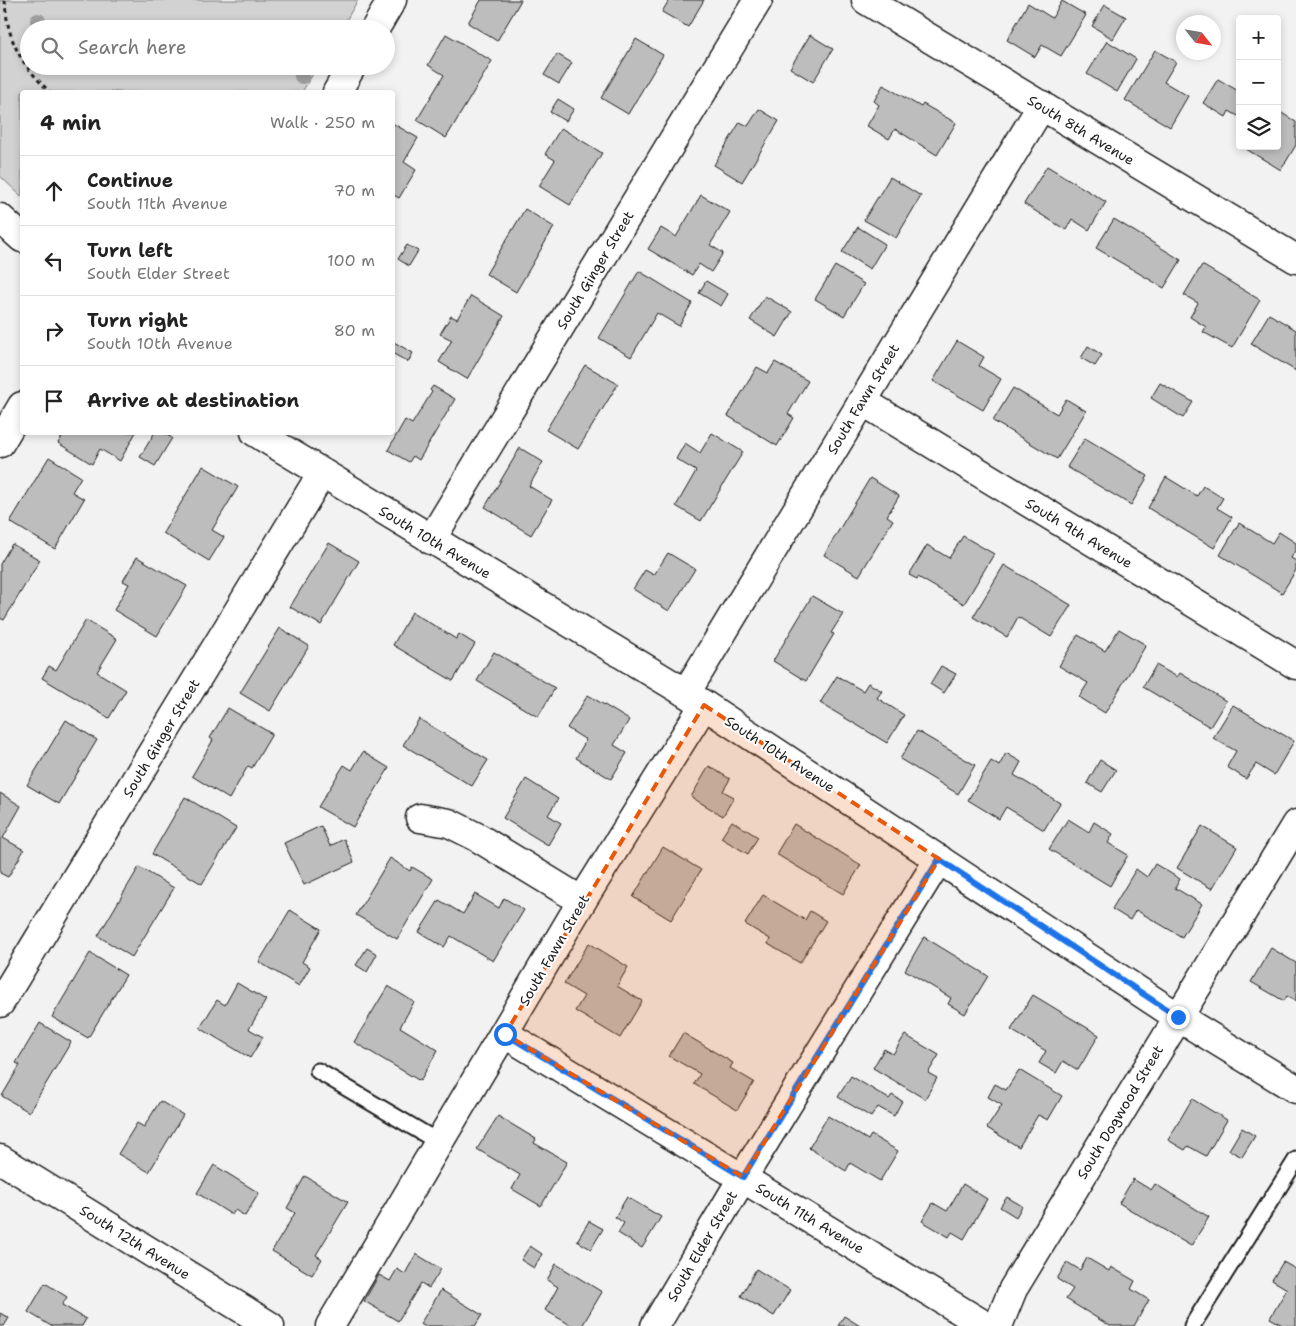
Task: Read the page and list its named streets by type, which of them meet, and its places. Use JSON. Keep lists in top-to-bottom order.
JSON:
{
  "streets": {
    "street": [
      "South 8th Avenue",
      "South Ginger Street",
      "South Fawn Street",
      "South 9th Avenue",
      "South 10th Avenue",
      "South Dogwood Street",
      "South 11th Avenue",
      "South 12th Avenue",
      "South Elder Street"
    ]
  },
  "crossings": [
    ["South 8th Avenue", "South Fawn Street"],
    ["South Ginger Street", "South 10th Avenue"],
    ["South Fawn Street", "South 9th Avenue"],
    ["South Fawn Street", "South 10th Avenue"],
    ["South Fawn Street", "South 11th Avenue"],
    ["South 10th Avenue", "South Dogwood Street"],
    ["South 10th Avenue", "South Elder Street"],
    ["South 11th Avenue", "South Elder Street"]
  ],
  "north": "bottom right",
  "page": {
    "map_buttons": ["+", "−"],
    "search": "Search here",
    "heading": ["4 min", "Walk · 250 m"],
    "list": [
      ["Continue", "South 11th Avenue", "70 m"],
      ["Turn left", "South Elder Street", "100 m"],
      ["Turn right", "South 10th Avenue", "80 m"],
      "Arrive at destination"
    ]
  }
}
